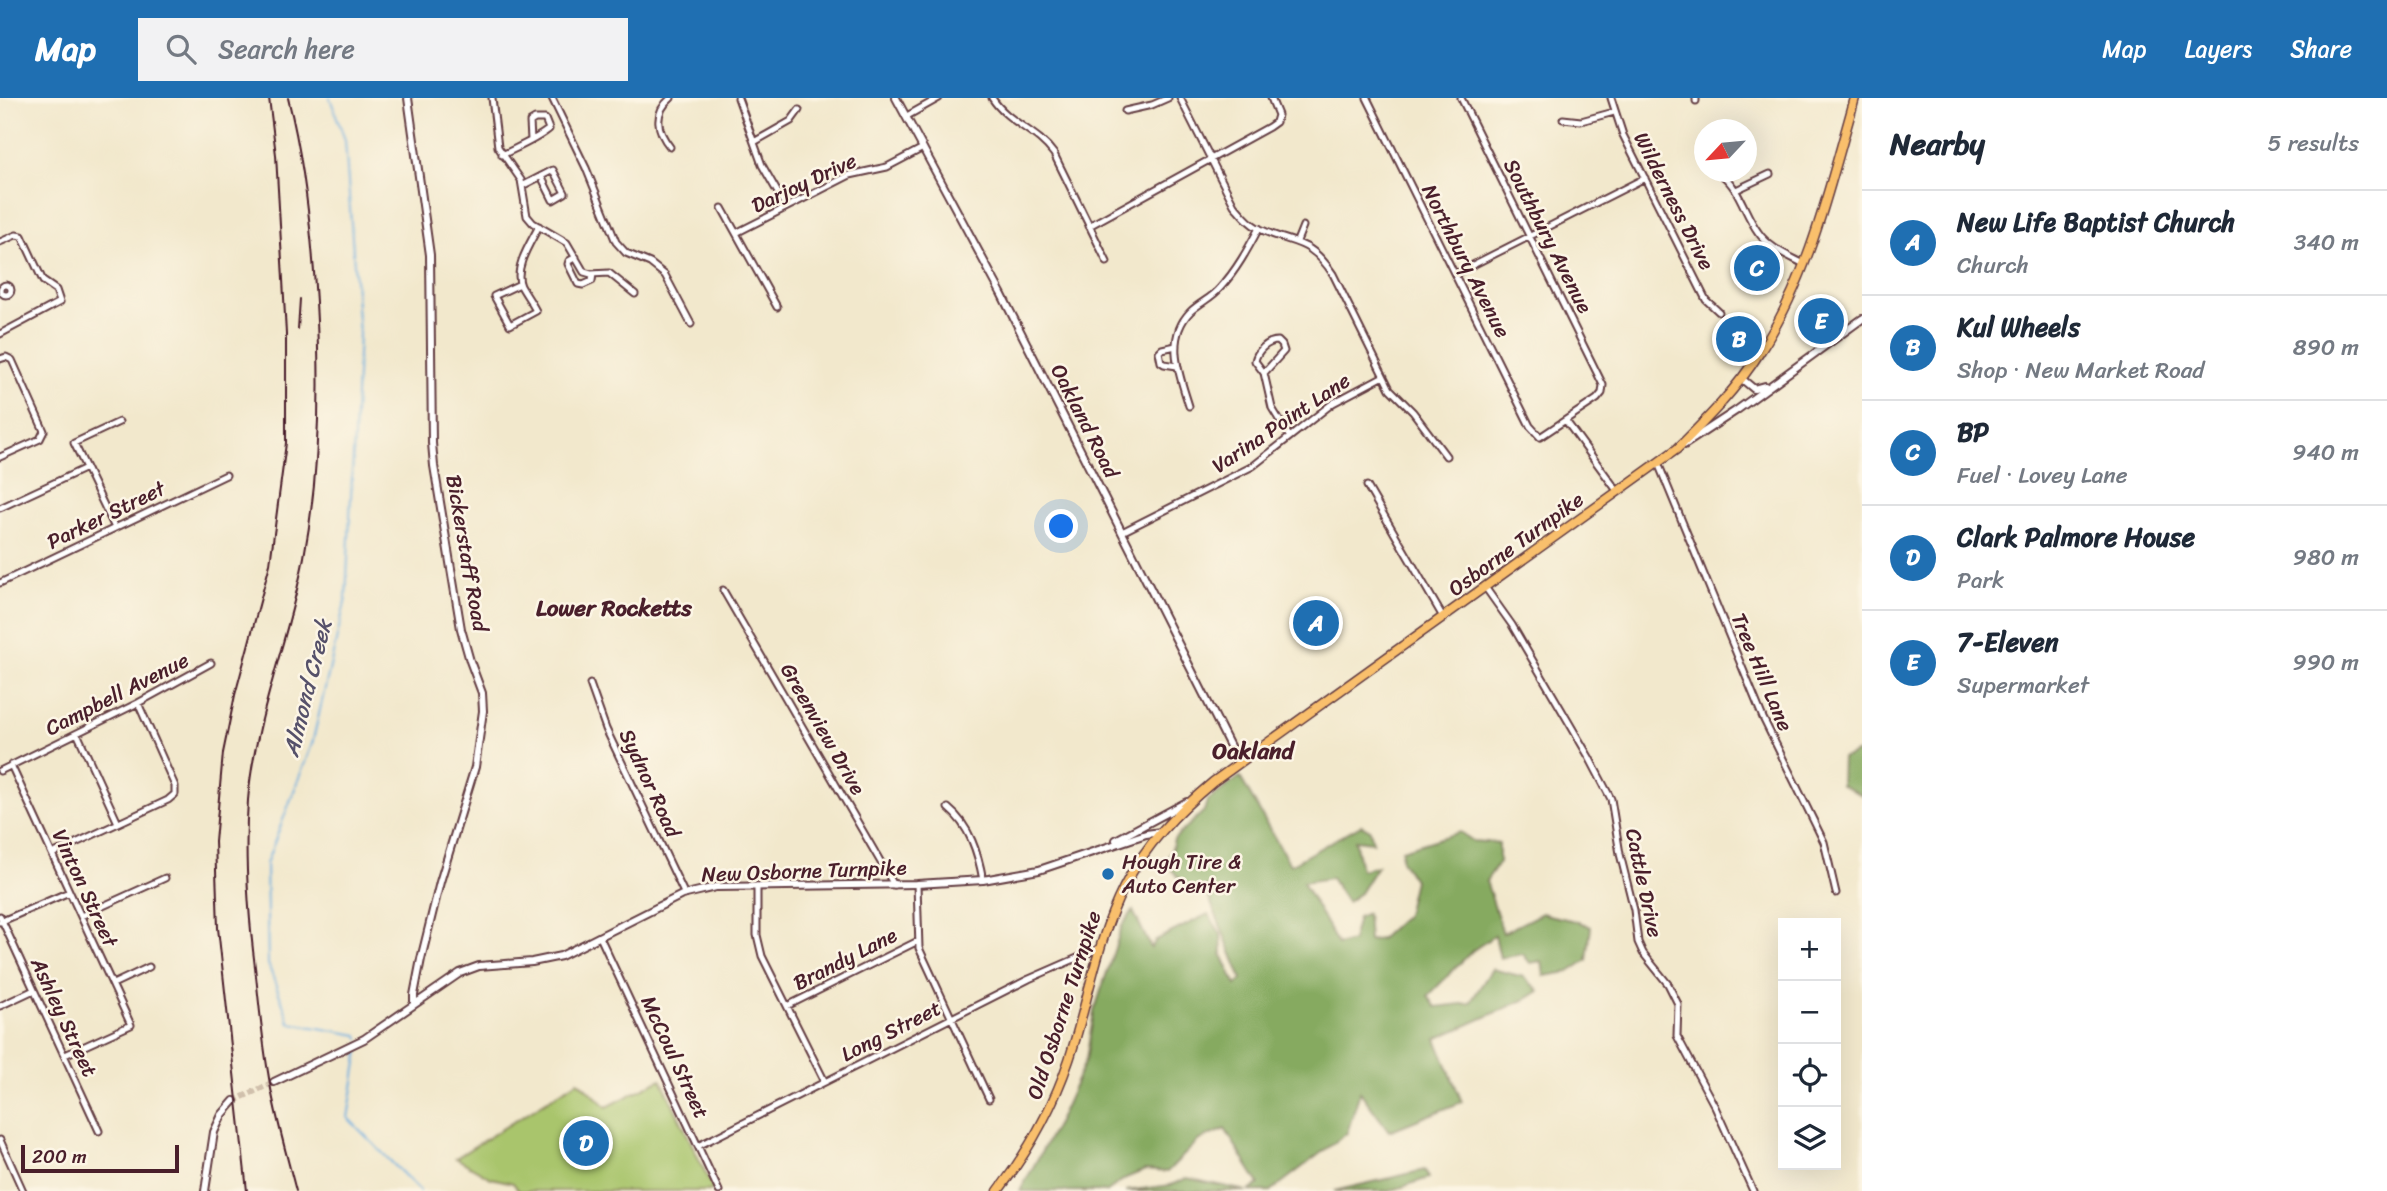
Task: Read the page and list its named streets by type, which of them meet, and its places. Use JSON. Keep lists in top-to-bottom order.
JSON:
{
  "streets": {
    "main road": ["Osborne Turnpike", "Old Osborne Turnpike"],
    "street": [
      "Darjoy Drive",
      "Wilderness Drive",
      "Southbury Avenue",
      "Northbury Avenue",
      "Oakland Road",
      "Varina Point Lane",
      "Parker Street",
      "Bickerstaff Road",
      "Tree Hill Lane",
      "Campbell Avenue",
      "Greenview Drive",
      "Sydnor Road",
      "New Osborne Turnpike",
      "Cattle Drive",
      "Vinton Street",
      "Brandy Lane",
      "Ashley Street",
      "Long Street",
      "McCoul Street"
    ]
  },
  "crossings": [
    ["Darjoy Drive", "Oakland Road"],
    ["Southbury Avenue", "Northbury Avenue"],
    ["Oakland Road", "Varina Point Lane"],
    ["Oakland Road", "Osborne Turnpike"],
    ["Osborne Turnpike", "Tree Hill Lane"],
    ["Osborne Turnpike", "New Osborne Turnpike"],
    ["Osborne Turnpike", "Cattle Drive"],
    ["Osborne Turnpike", "Old Osborne Turnpike"],
    ["Bickerstaff Road", "New Osborne Turnpike"],
    ["Campbell Avenue", "Vinton Street"],
    ["Greenview Drive", "New Osborne Turnpike"],
    ["Sydnor Road", "New Osborne Turnpike"],
    ["New Osborne Turnpike", "Old Osborne Turnpike"],
    ["New Osborne Turnpike", "McCoul Street"],
    ["Vinton Street", "Ashley Street"],
    ["Old Osborne Turnpike", "Long Street"],
    ["Long Street", "McCoul Street"]
  ],
  "districts": ["Lower Rocketts", "Oakland"],
  "water": ["Almond Creek"],
  "places": ["Hough Tire & Auto Center"],
  "scale_bar": "200 m",
  "north": "bottom left",
  "page": {
    "header": "Map",
    "search": "Search here",
    "nav": ["Map", "Layers", "Share"],
    "heading": ["Nearby", "5 results"],
    "list": [
      {
        "mark": "A",
        "name": "New Life Baptist Church",
        "note": "Church",
        "value": "340 m"
      },
      {
        "mark": "B",
        "name": "Kul Wheels",
        "note": "Shop · New Market Road",
        "value": "890 m"
      },
      {
        "mark": "C",
        "name": "BP",
        "note": "Fuel · Lovey Lane",
        "value": "940 m"
      },
      {
        "mark": "D",
        "name": "Clark Palmore House",
        "note": "Park",
        "value": "980 m"
      },
      {
        "mark": "E",
        "name": "7-Eleven",
        "note": "Supermarket",
        "value": "990 m"
      }
    ],
    "pins": [
      "C",
      "E",
      "B",
      "A",
      "D"
    ],
    "map_buttons": ["+", "−"],
    "scale": "200 m"
  }
}
